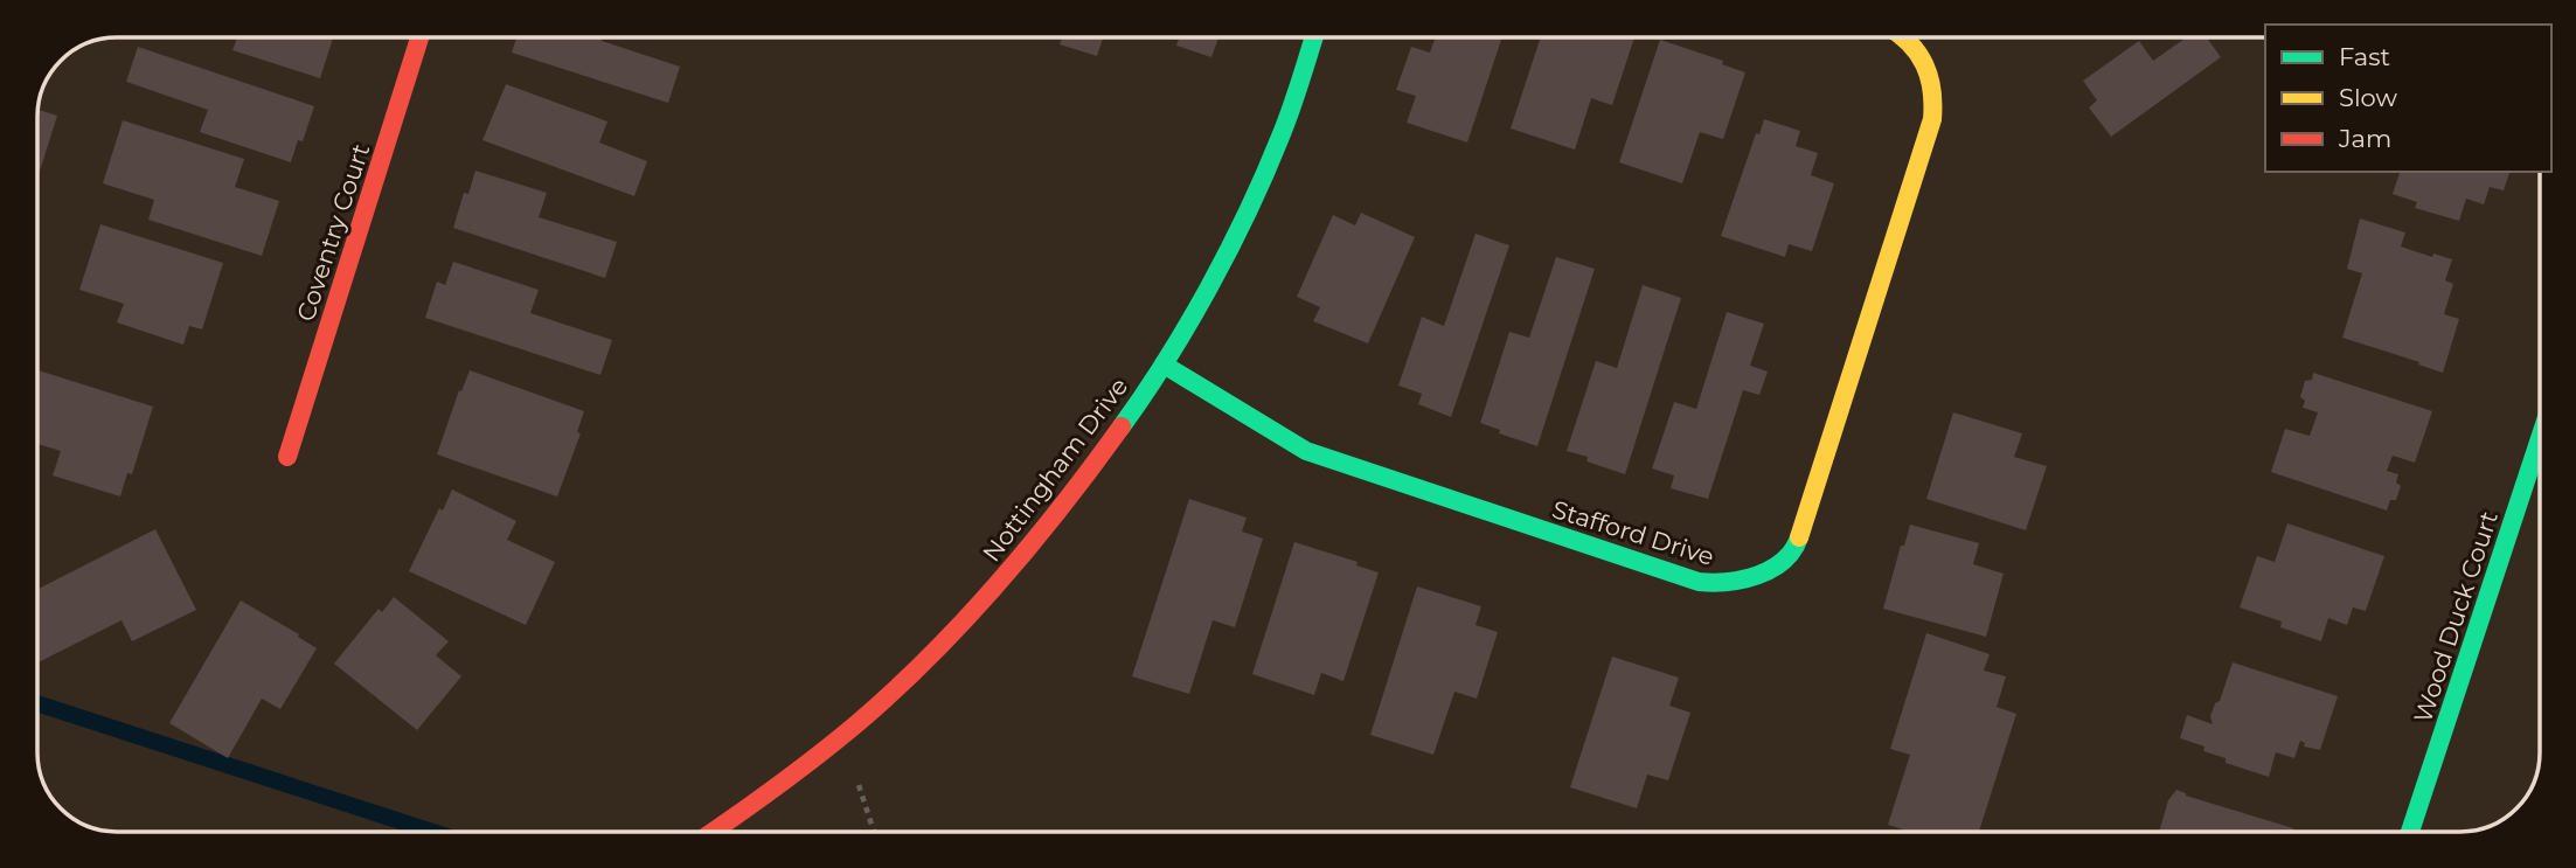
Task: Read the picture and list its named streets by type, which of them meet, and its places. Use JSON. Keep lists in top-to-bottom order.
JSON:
{
  "streets": {
    "street": [
      "Coventry Court",
      "Nottingham Drive",
      "Stafford Drive",
      "Wood Duck Court"
    ]
  },
  "crossings": [
    ["Nottingham Drive", "Stafford Drive"]
  ],
  "legend": ["Fast", "Slow", "Jam"]
}
